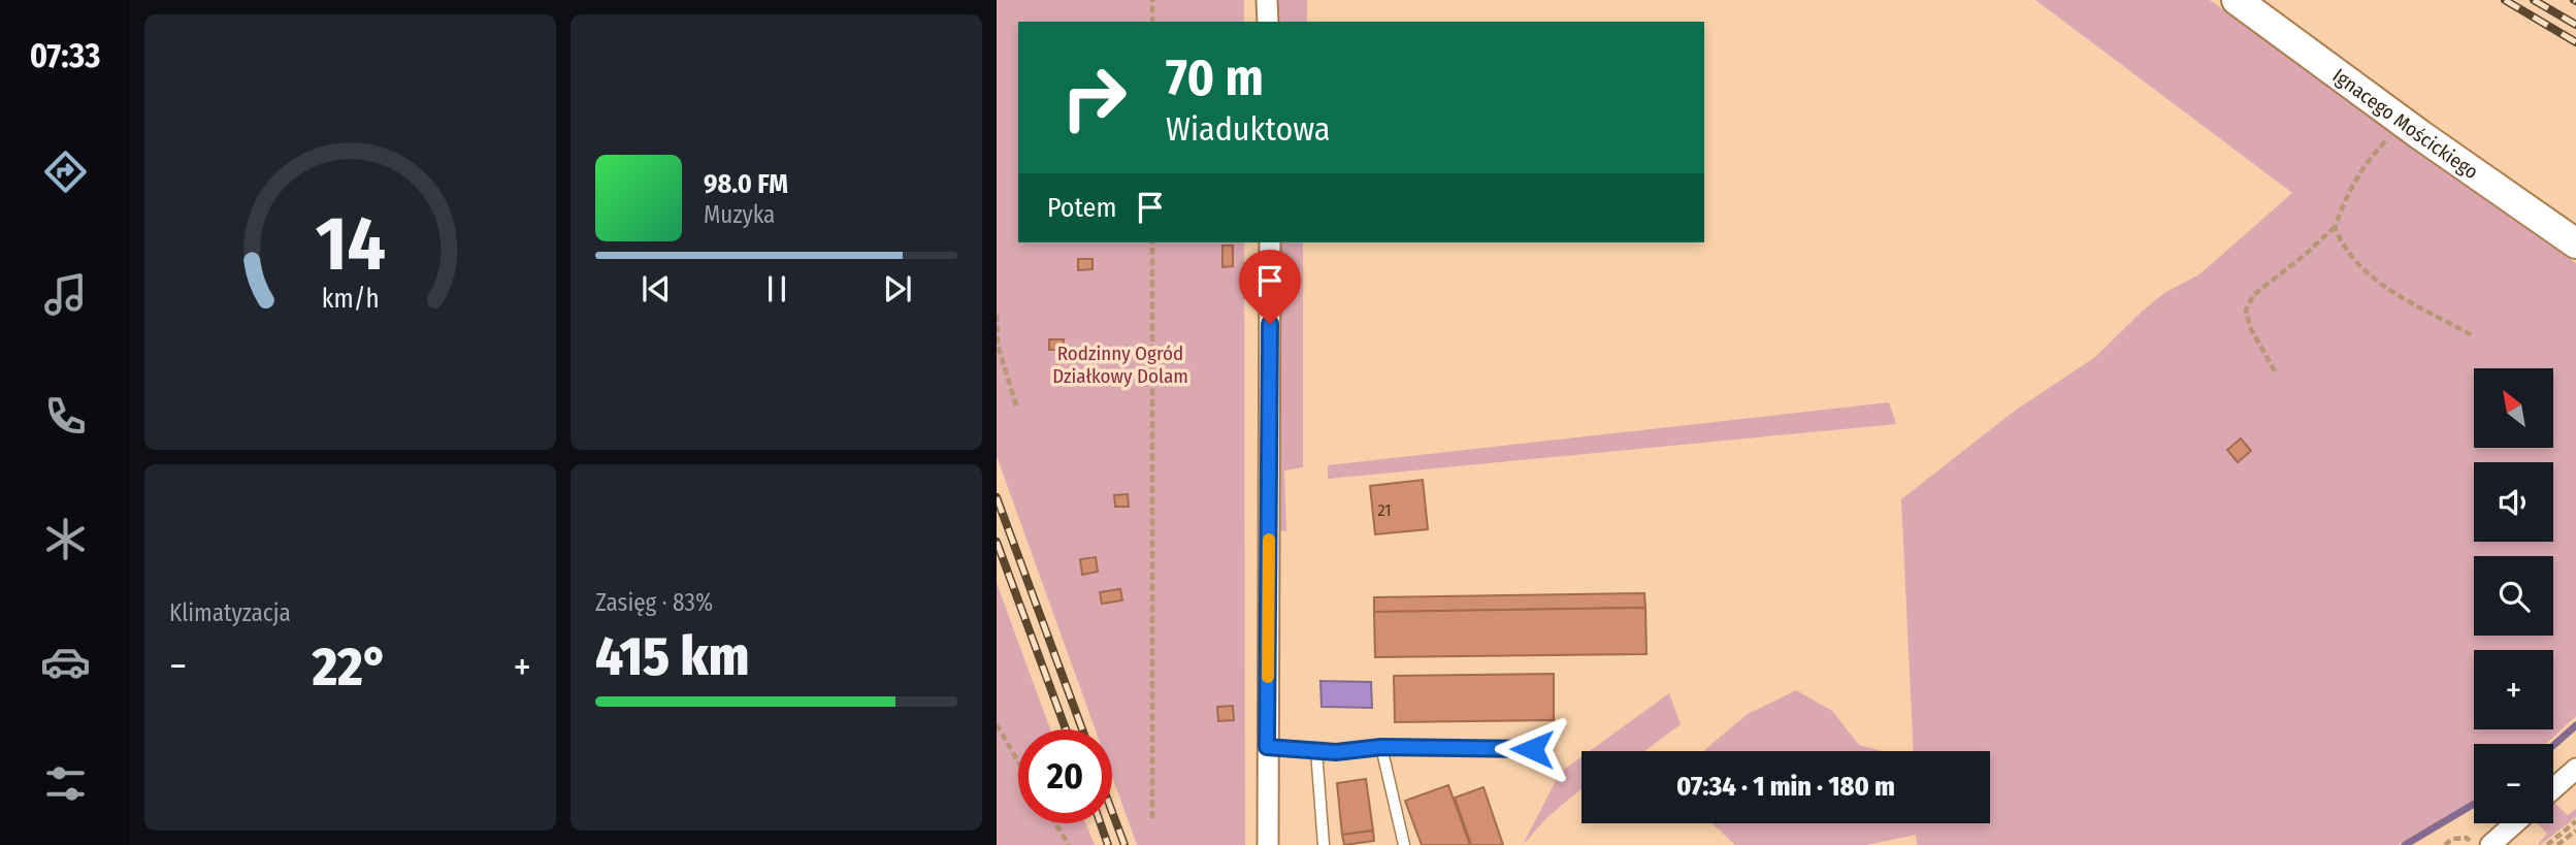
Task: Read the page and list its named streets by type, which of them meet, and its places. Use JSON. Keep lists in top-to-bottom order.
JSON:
{
  "streets": {
    "street": ["Ignacego Mościckiego"]
  },
  "parks": ["Rodzinny Ogród Działkowy Dolam"],
  "house_numbers": ["21"],
  "north": "top left",
  "page": {
    "tabs": "07:33",
    "turn": ["70 m", "Wiaduktowa"],
    "song": ["98.0 FM", "Muzyka"],
    "then": "Potem",
    "map_buttons": ["+", "−"],
    "tile": [
      "Klimatyzacja",
      ["Zasięg · 83%", "415 km"]
    ],
    "heat": ["−", "22°", "+"],
    "limit": "20",
    "trip": "07:34 · 1 min · 180 m",
    "gauge": ["14", "km/h"]
  }
}
